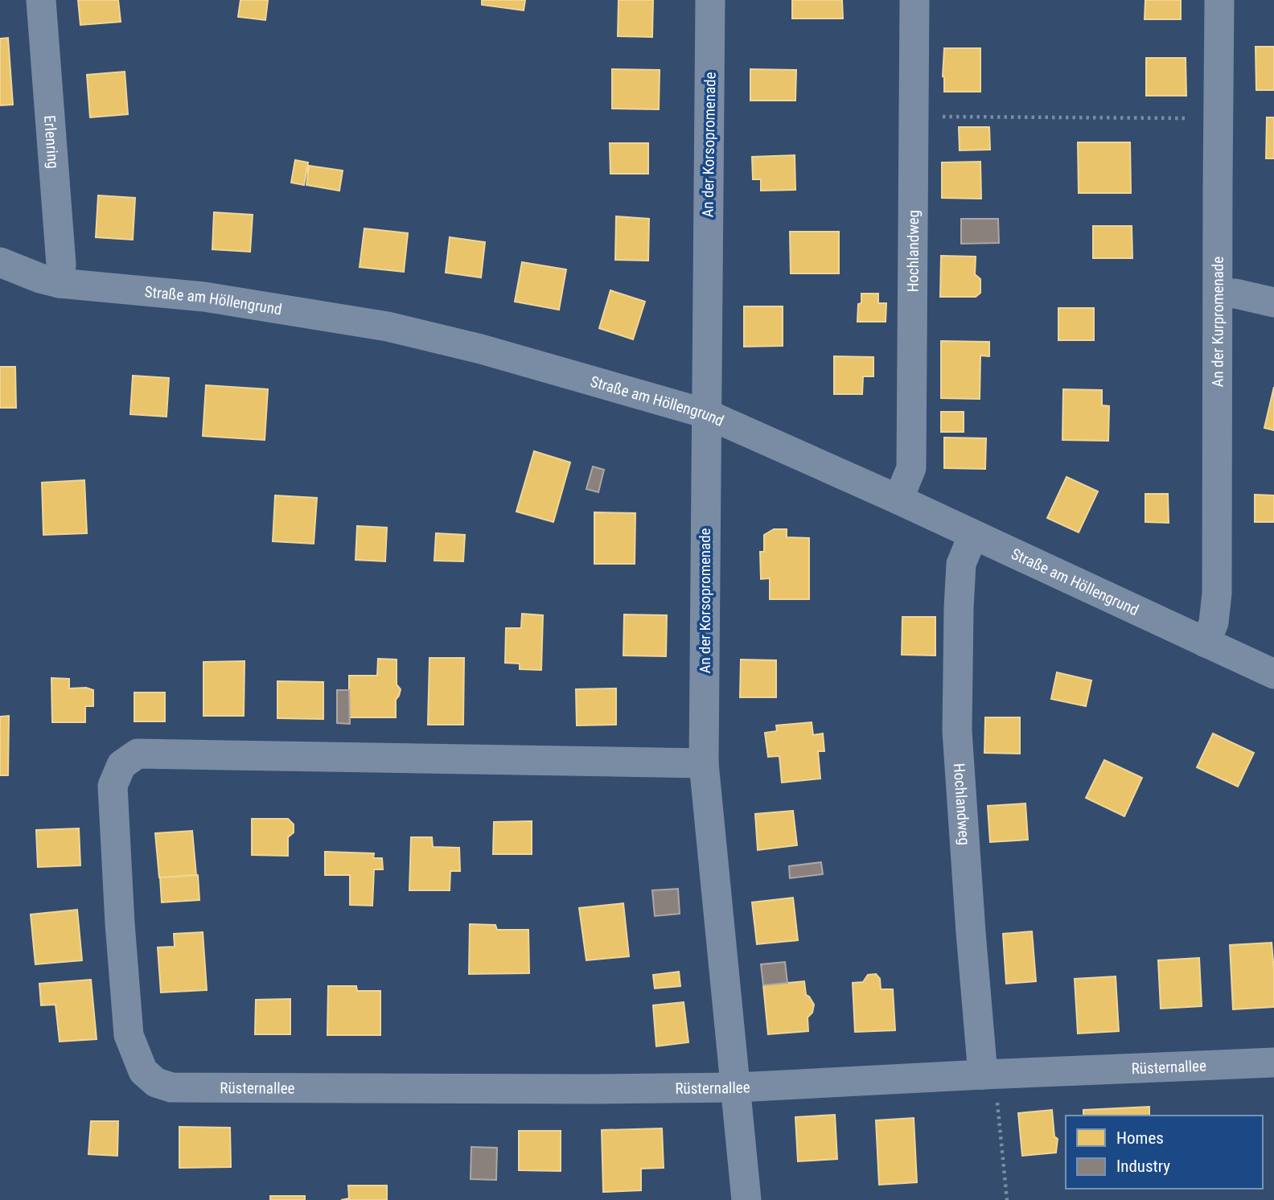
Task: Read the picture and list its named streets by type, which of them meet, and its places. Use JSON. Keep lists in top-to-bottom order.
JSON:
{
  "streets": {
    "street": [
      "Erlenring",
      "An der Korsopromenade",
      "Hochlandweg",
      "Straße am Höllengrund",
      "An der Kurpromenade",
      "Rüsternallee"
    ]
  },
  "crossings": [
    ["Erlenring", "Straße am Höllengrund"],
    ["An der Korsopromenade", "Straße am Höllengrund"],
    ["An der Korsopromenade", "Rüsternallee"],
    ["Hochlandweg", "Straße am Höllengrund"],
    ["Hochlandweg", "Rüsternallee"],
    ["Straße am Höllengrund", "An der Kurpromenade"]
  ],
  "legend": ["Homes", "Industry"]
}
